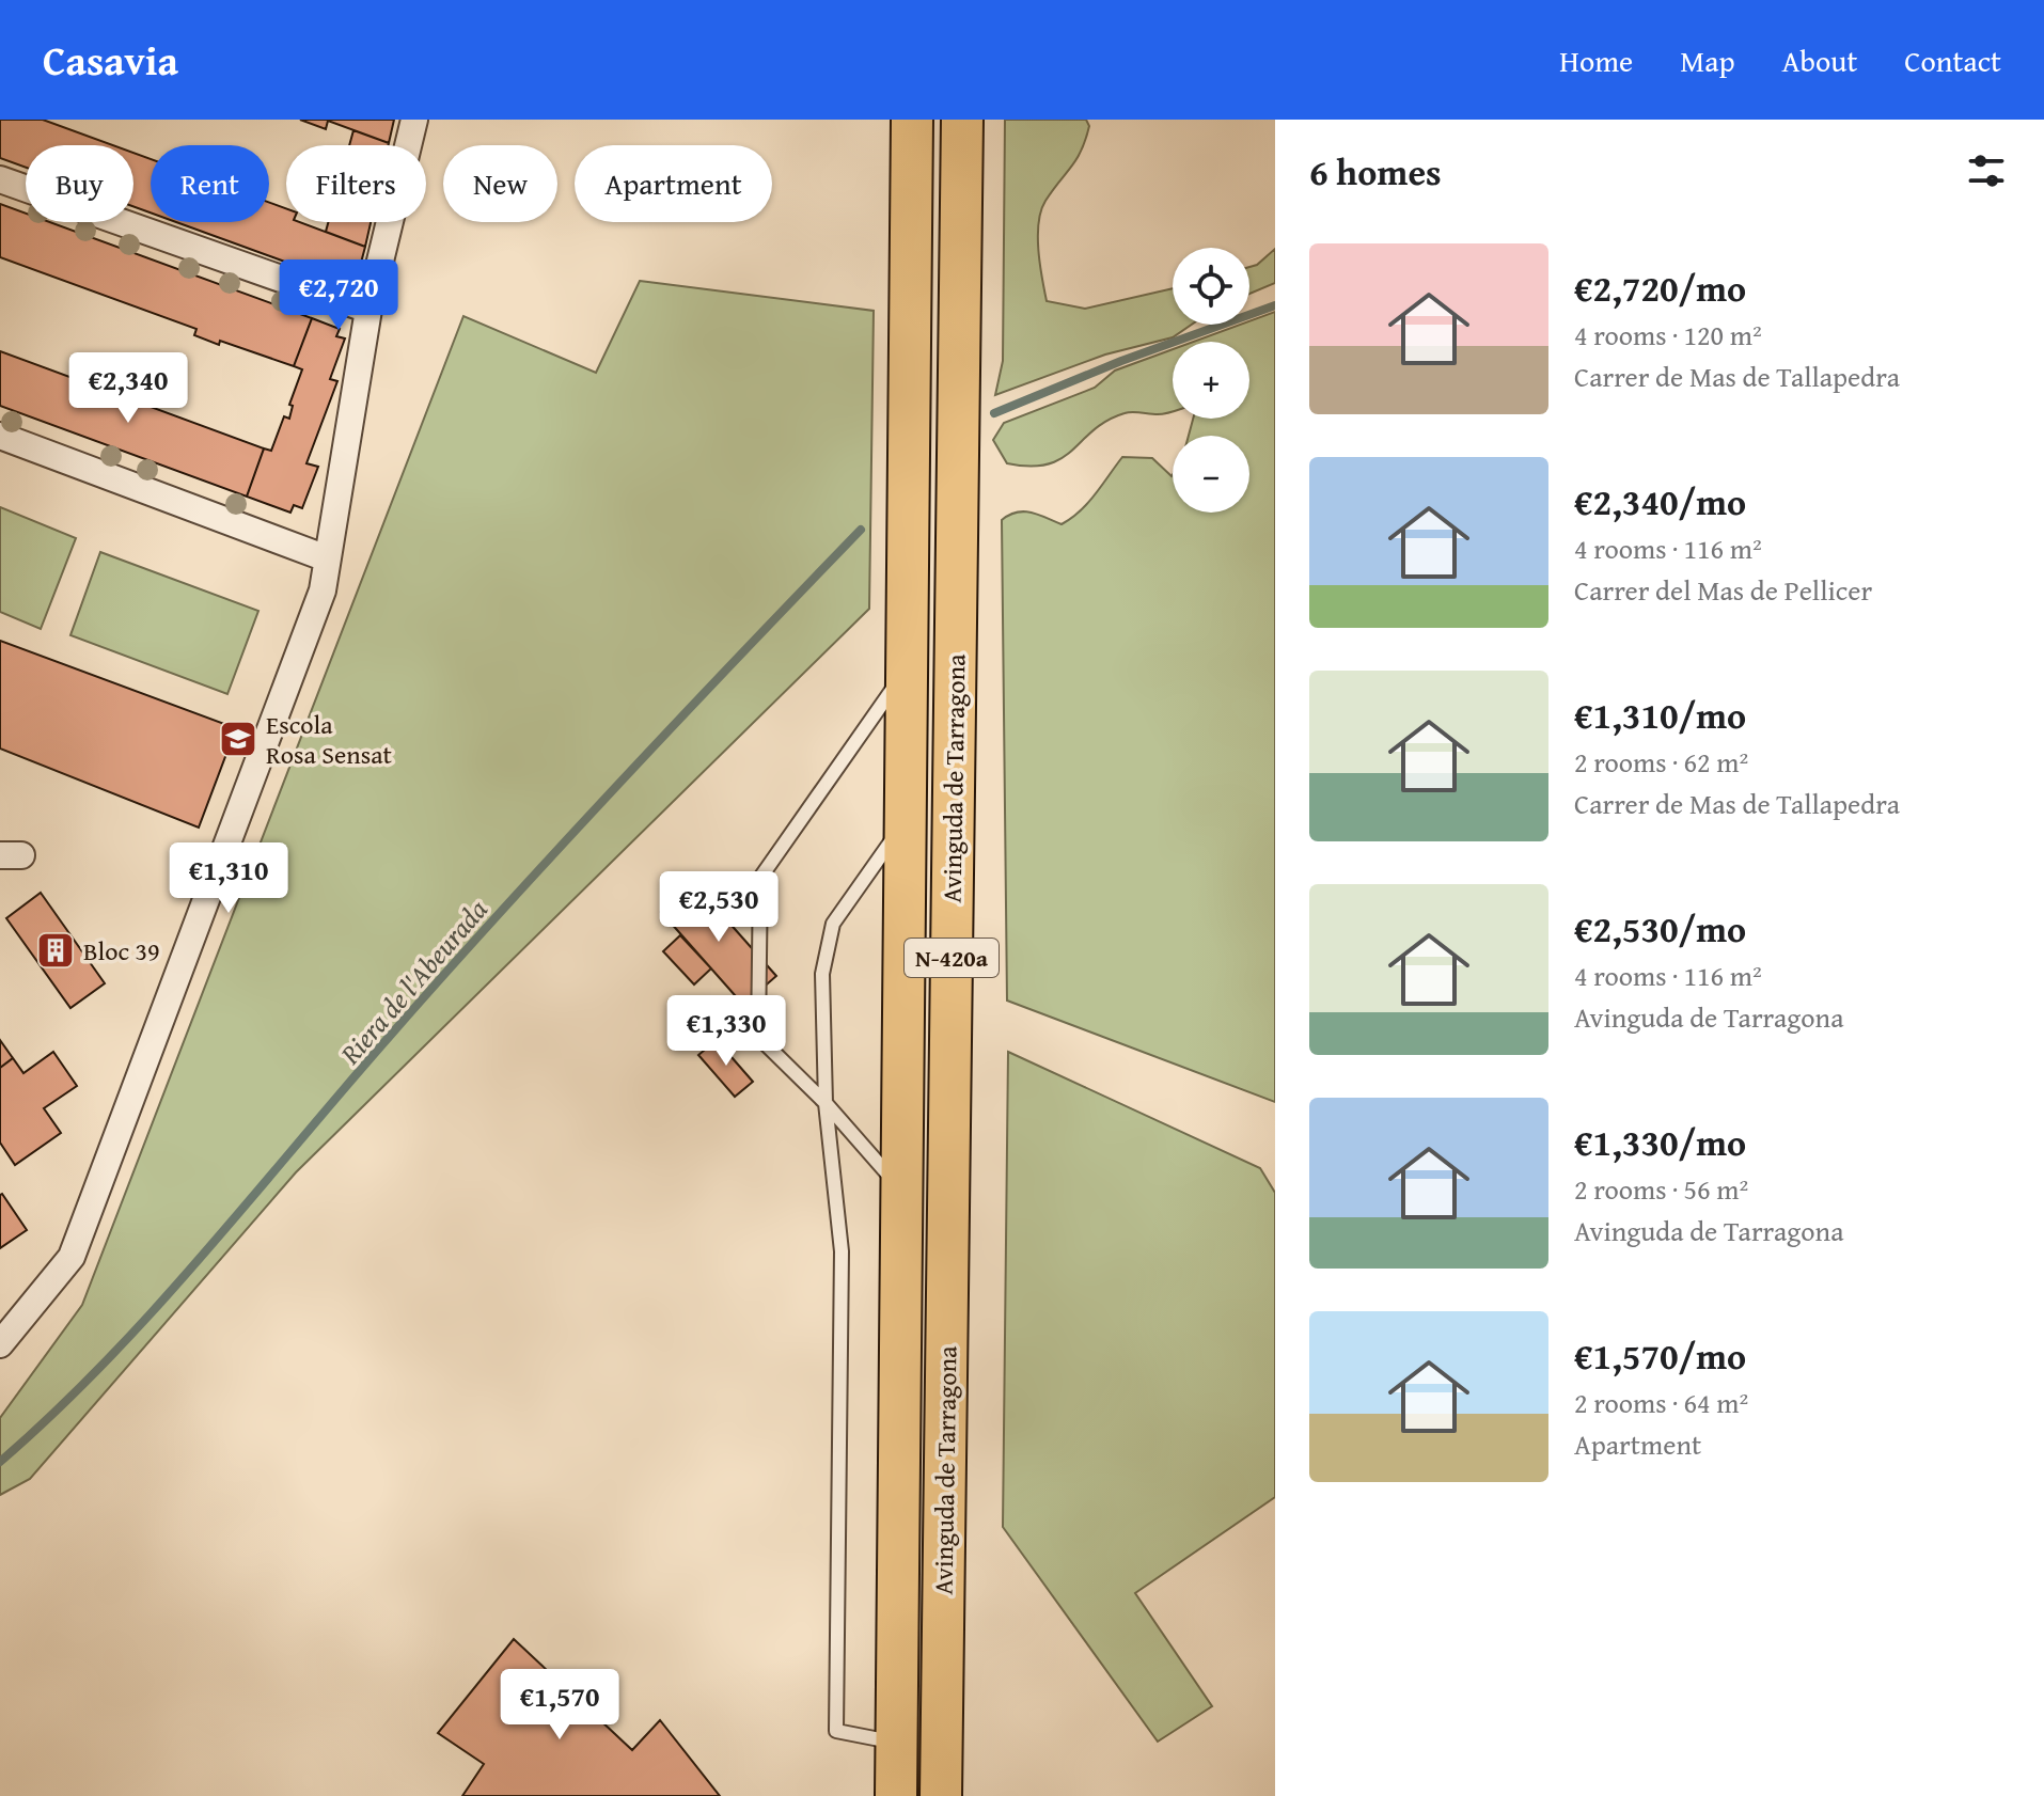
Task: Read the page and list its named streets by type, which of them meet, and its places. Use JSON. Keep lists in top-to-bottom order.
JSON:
{
  "streets": {
    "main road": ["Avinguda de Tarragona", "N-420a"]
  },
  "water": ["Riera de l'Abeurada"],
  "places": {
    "school or university": ["Escola Rosa Sensat"],
    "building": ["Bloc 39"]
  },
  "page": {
    "header": "Casavia",
    "nav": [
      "Home",
      "Map",
      "About",
      "Contact"
    ],
    "heading": "6 homes",
    "chip": [
      "Buy",
      "Rent",
      "Filters",
      "New",
      "Apartment"
    ],
    "list": [
      {
        "name": "€2,720/mo",
        "note": "4 rooms · 120 m² · Carrer de Mas de Tallapedra"
      },
      {
        "name": "€2,340/mo",
        "note": "4 rooms · 116 m² · Carrer del Mas de Pellicer"
      },
      {
        "name": "€1,310/mo",
        "note": "2 rooms · 62 m² · Carrer de Mas de Tallapedra"
      },
      {
        "name": "€2,530/mo",
        "note": "4 rooms · 116 m² · Avinguda de Tarragona"
      },
      {
        "name": "€1,330/mo",
        "note": "2 rooms · 56 m² · Avinguda de Tarragona"
      },
      {
        "name": "€1,570/mo",
        "note": "2 rooms · 64 m² · Apartment"
      }
    ],
    "map_buttons": ["+", "−"],
    "price": [
      "€2,720",
      "€2,340",
      "€1,310",
      "€2,530",
      "€1,330",
      "€1,570"
    ]
  }
}
